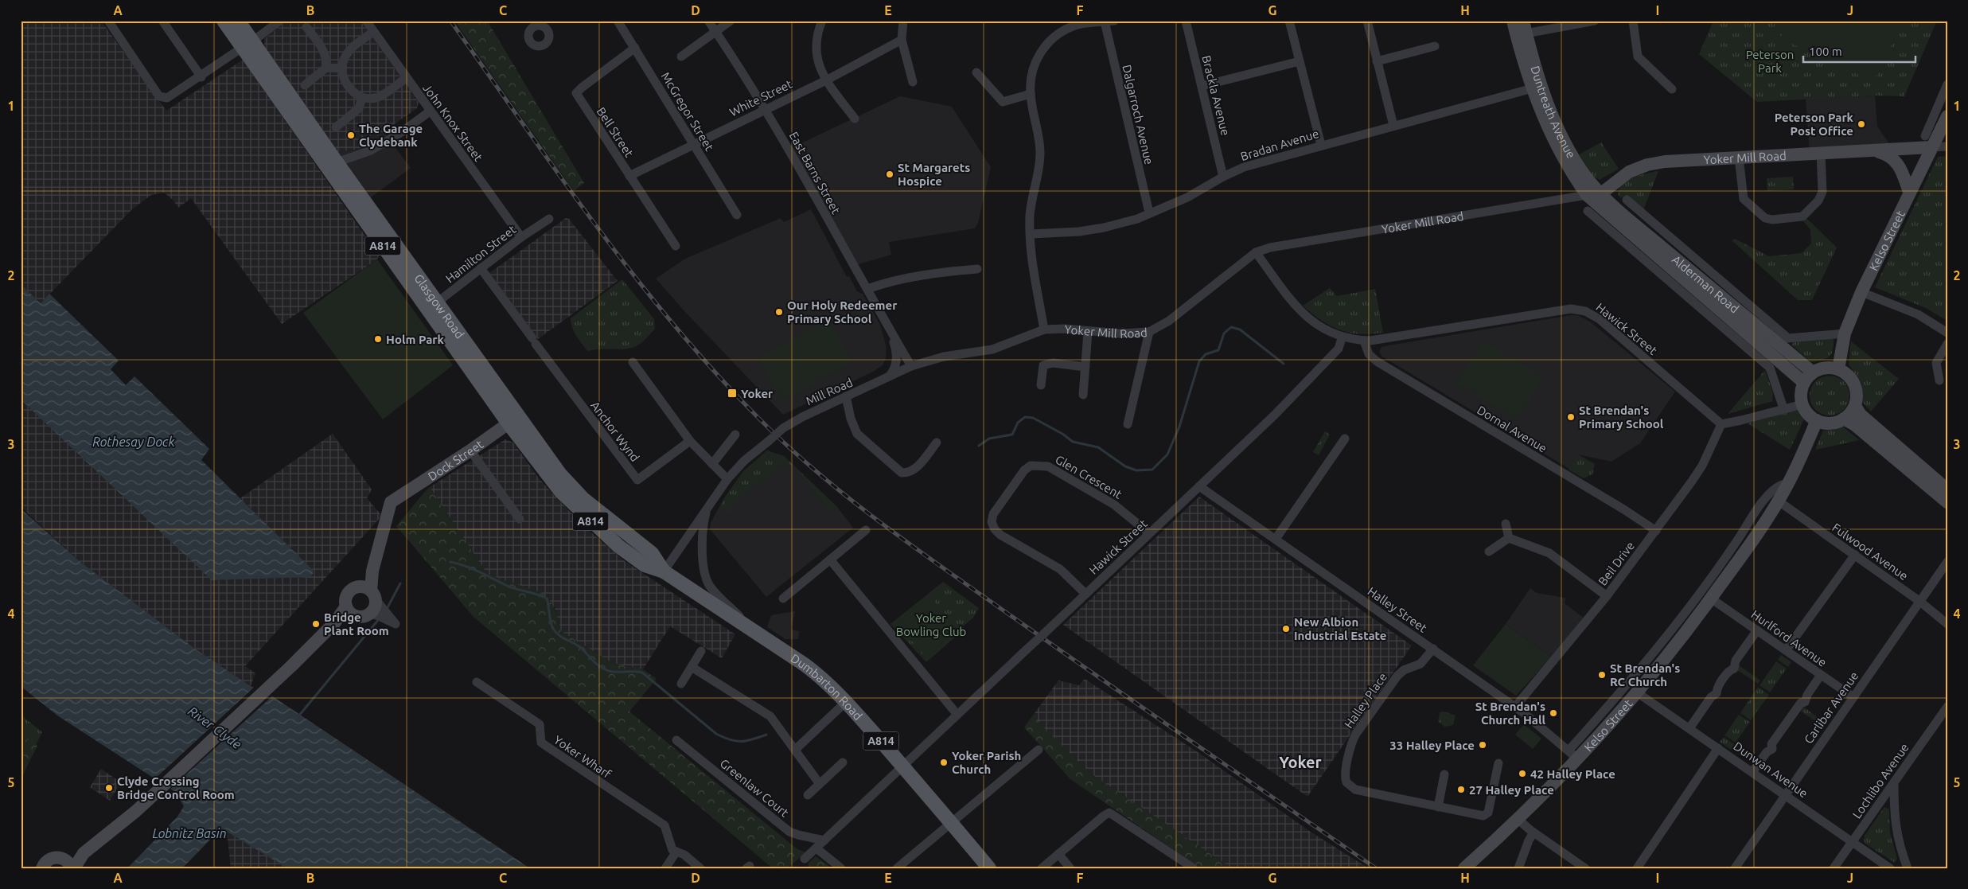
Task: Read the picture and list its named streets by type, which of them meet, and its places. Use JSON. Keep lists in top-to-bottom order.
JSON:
{
  "streets": {
    "main road": ["A814", "Glasgow Road", "Dumbarton Road"],
    "street": [
      "Brackla Avenue",
      "White Street",
      "Duntreath Avenue",
      "McGregor Street",
      "Dalgarroch Avenue",
      "John Knox Street",
      "Bell Street",
      "Bradan Avenue",
      "Yoker Mill Road",
      "East Barns Street",
      "Kelso Street",
      "Hamilton Street",
      "Alderman Road",
      "Hawick Street",
      "Mill Road",
      "Dornal Avenue",
      "Anchor Wynd",
      "Dock Street",
      "Glen Crescent",
      "Fulwood Avenue",
      "Beil Drive",
      "Halley Street",
      "Hurlford Avenue",
      "Halley Place",
      "Carlibar Avenue",
      "Yoker Wharf",
      "Dunwan Avenue",
      "Lochlibo Avenue",
      "Greenlaw Court"
    ]
  },
  "crossings": [
    ["Brackla Avenue", "Bradan Avenue"],
    ["White Street", "McGregor Street"],
    ["White Street", "Bell Street"],
    ["White Street", "East Barns Street"],
    ["Duntreath Avenue", "Bradan Avenue"],
    ["Duntreath Avenue", "Yoker Mill Road"],
    ["Duntreath Avenue", "Alderman Road"],
    ["McGregor Street", "Bell Street"],
    ["Dalgarroch Avenue", "Bradan Avenue"],
    ["John Knox Street", "Hamilton Street"],
    ["Yoker Mill Road", "Kelso Street"],
    ["Yoker Mill Road", "Alderman Road"],
    ["Yoker Mill Road", "Mill Road"],
    ["East Barns Street", "Mill Road"],
    ["Kelso Street", "Alderman Road"],
    ["Kelso Street", "Fulwood Avenue"],
    ["Kelso Street", "Halley Street"],
    ["Kelso Street", "Hurlford Avenue"],
    ["Kelso Street", "Dunwan Avenue"],
    ["Hamilton Street", "Glasgow Road"],
    ["Hamilton Street", "Anchor Wynd"],
    ["Glasgow Road", "Mill Road"],
    ["Glasgow Road", "Dock Street"],
    ["Glasgow Road", "Dumbarton Road"],
    ["Hawick Street", "Dornal Avenue"],
    ["Hawick Street", "Glen Crescent"],
    ["Hawick Street", "Beil Drive"],
    ["Hawick Street", "Halley Street"],
    ["Hawick Street", "Dumbarton Road"],
    ["Hawick Street", "Greenlaw Court"],
    ["Mill Road", "Dumbarton Road"],
    ["Dornal Avenue", "Beil Drive"],
    ["Fulwood Avenue", "Carlibar Avenue"],
    ["Beil Drive", "Halley Street"],
    ["Halley Street", "Halley Place"],
    ["Hurlford Avenue", "Carlibar Avenue"],
    ["Carlibar Avenue", "Dunwan Avenue"],
    ["Dunwan Avenue", "Lochlibo Avenue"]
  ],
  "districts": ["Yoker"],
  "water": ["Rothesay Dock", "River Clyde", "Lobnitz Basin"],
  "parks": ["Peterson Park", "Yoker Bowling Club"],
  "places": {
    "other": [
      "Peterson Park Post Office",
      "The Garage Clydebank",
      "St Margarets Hospice",
      "Our Holy Redeemer Primary School",
      "Holm Park",
      "St Brendan's Primary School",
      "Bridge Plant Room",
      "New Albion Industrial Estate",
      "St Brendan's RC Church",
      "St Brendan's Church Hall",
      "33 Halley Place",
      "Yoker Parish Church",
      "42 Halley Place",
      "Clyde Crossing Bridge Control Room",
      "27 Halley Place"
    ],
    "transit": ["Yoker"]
  },
  "scale_bar": "100 m",
  "grid": {
    "columns": [
      "A",
      "B",
      "C",
      "D",
      "E",
      "F",
      "G",
      "H",
      "I",
      "J"
    ],
    "rows": [
      "1",
      "2",
      "3",
      "4",
      "5"
    ]
  }
}
